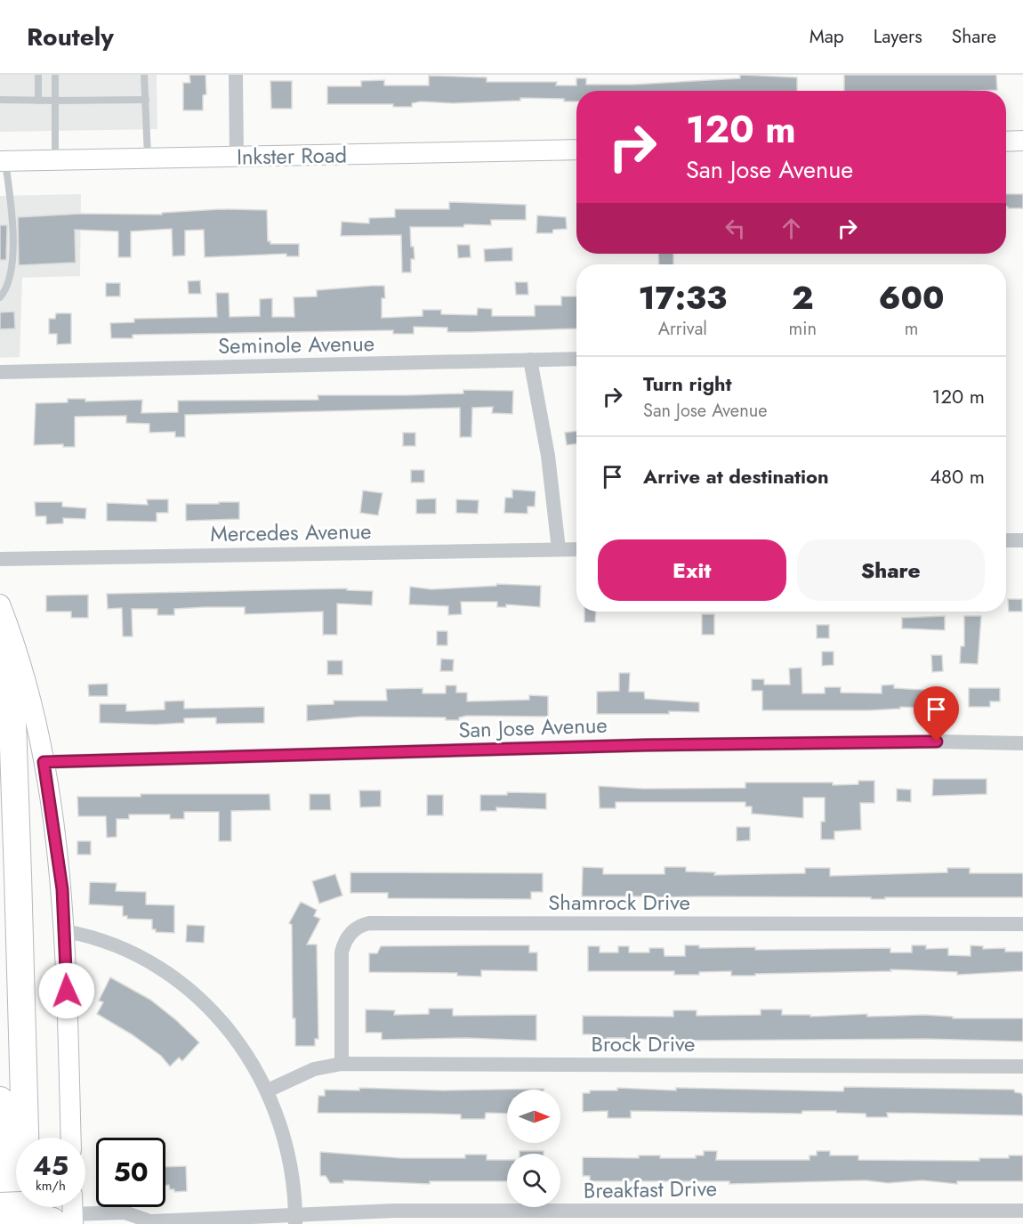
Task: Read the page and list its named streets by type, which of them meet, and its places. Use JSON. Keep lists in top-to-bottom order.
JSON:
{
  "streets": {
    "main road": ["Inkster Road"],
    "street": [
      "Seminole Avenue",
      "Mercedes Avenue",
      "San Jose Avenue",
      "Shamrock Drive",
      "Brock Drive",
      "Breakfast Drive"
    ]
  },
  "crossings": [
    ["Shamrock Drive", "Brock Drive"]
  ],
  "north": "right",
  "page": {
    "header": "Routely",
    "nav": ["Map", "Layers", "Share"],
    "turn": ["120 m", "San Jose Avenue"],
    "eta": [
      "17:33",
      "Arrival",
      "2",
      "min",
      "600",
      "m"
    ],
    "list": [
      {
        "name": "Turn right",
        "note": "San Jose Avenue",
        "value": "120 m"
      },
      {
        "name": "Arrive at destination",
        "value": "480 m"
      }
    ],
    "buttons": ["Exit", "Share"],
    "speed": "45 km/h",
    "limit": "50"
  }
}
